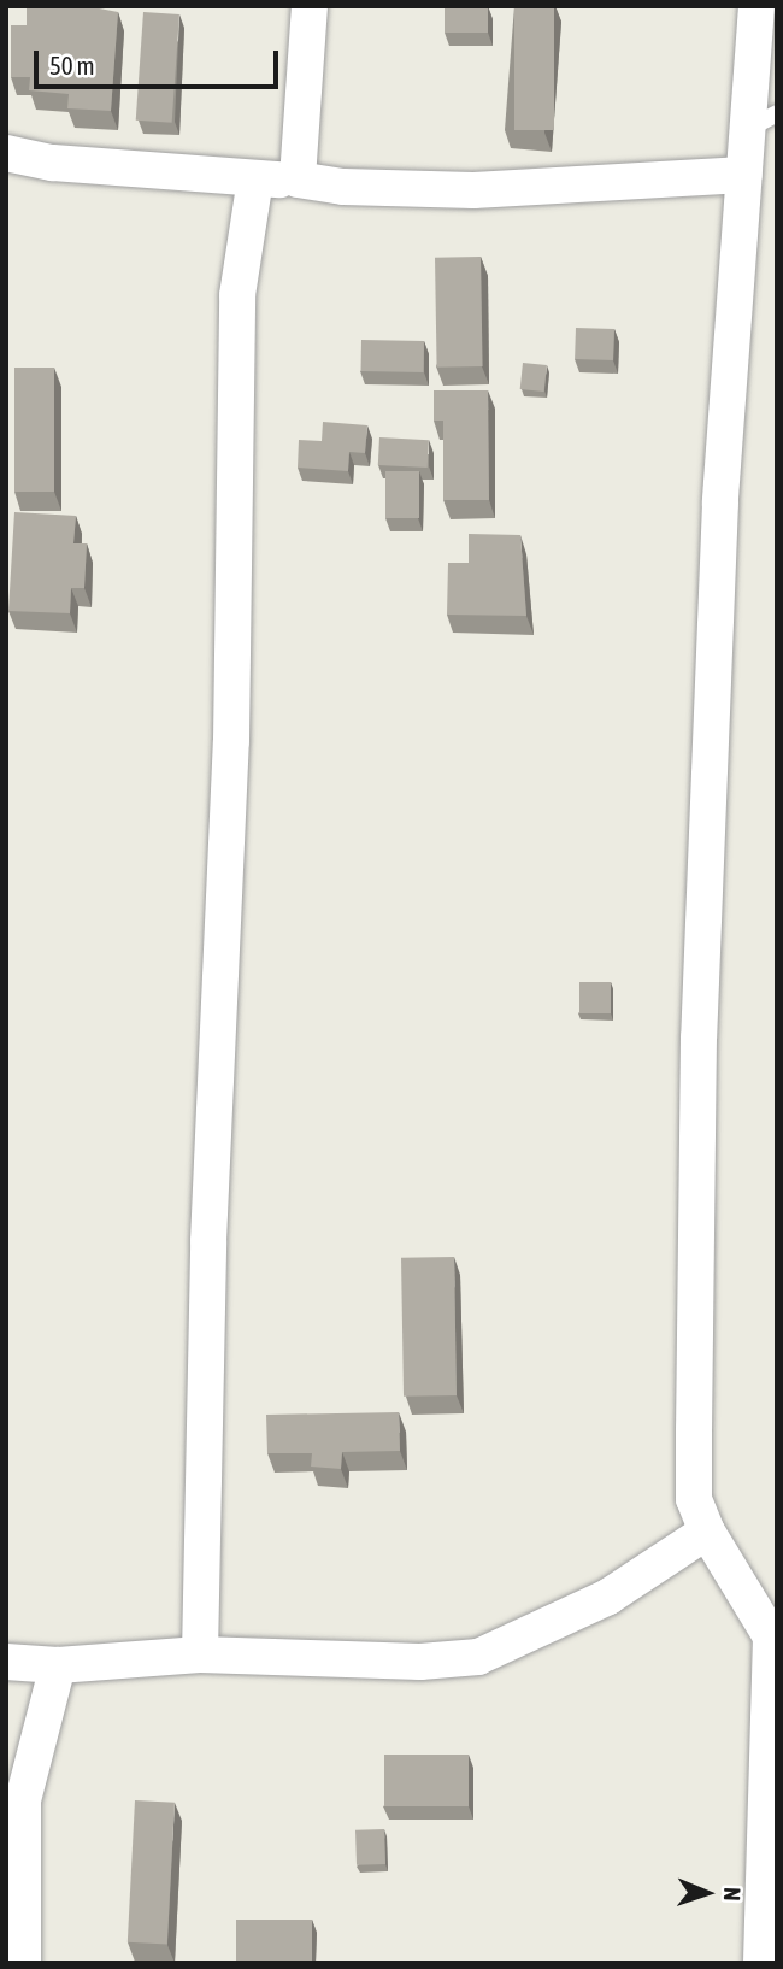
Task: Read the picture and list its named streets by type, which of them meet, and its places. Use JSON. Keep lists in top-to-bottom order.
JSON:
{
  "scale_bar": "50 m",
  "north": "right"
}
